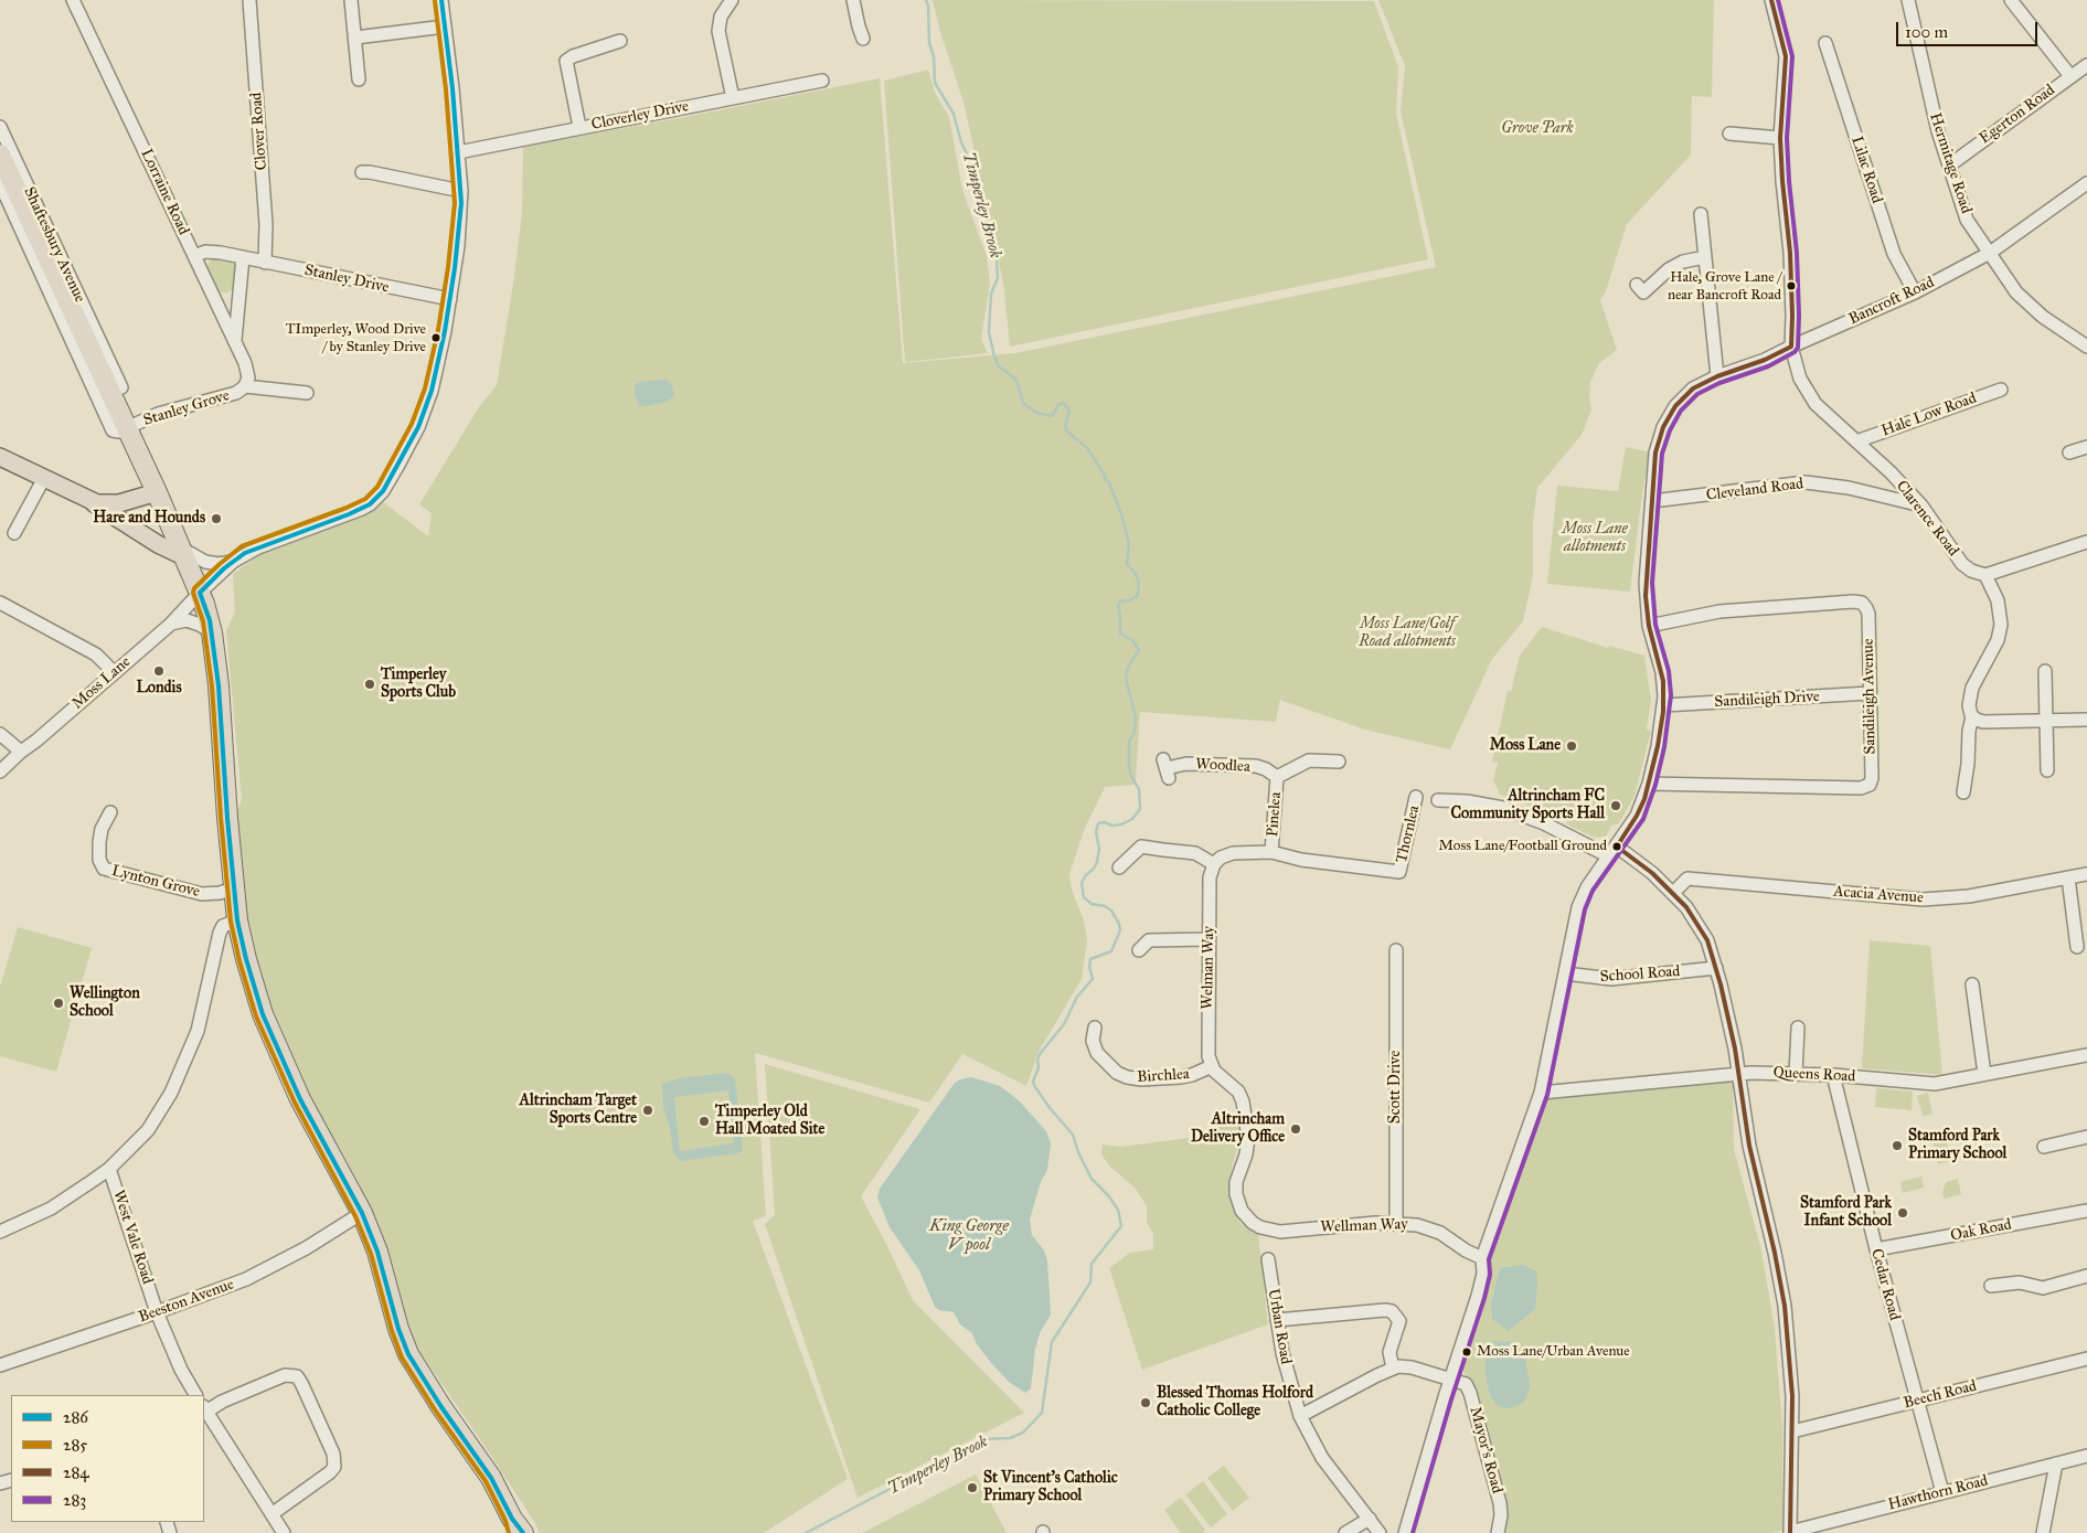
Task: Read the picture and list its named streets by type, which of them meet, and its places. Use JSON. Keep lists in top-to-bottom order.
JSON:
{
  "streets": {
    "highway": ["Shaftesbury Avenue"],
    "street": [
      "Egerton Road",
      "Cloverley Drive",
      "Clover Road",
      "Hermitage Road",
      "Lilac Road",
      "Lorraine Road",
      "Stanley Drive",
      "Bancroft Road",
      "Stanley Grove",
      "Hale Low Road",
      "Cleveland Road",
      "Clarence Road",
      "Moss Lane",
      "Sandileigh Avenue",
      "Sandileigh Drive",
      "Woodlea",
      "Pinelea",
      "Thornlea",
      "Lynton Grove",
      "Acacia Avenue",
      "Welman Way",
      "School Road",
      "Queens Road",
      "Birchlea",
      "Scott Drive",
      "Wellman Way",
      "Oak Road",
      "West Vale Road",
      "Cedar Road",
      "Beeston Avenue",
      "Urban Road",
      "Beech Road",
      "Mayor's Road",
      "Hawthorn Road"
    ]
  },
  "crossings": [
    ["Egerton Road", "Hermitage Road"],
    ["Cloverley Drive", "Moss Lane"],
    ["Clover Road", "Stanley Drive"],
    ["Hermitage Road", "Bancroft Road"],
    ["Lilac Road", "Bancroft Road"],
    ["Lorraine Road", "Stanley Drive"],
    ["Lorraine Road", "Stanley Grove"],
    ["Shaftesbury Avenue", "Stanley Grove"],
    ["Shaftesbury Avenue", "Moss Lane"],
    ["Shaftesbury Avenue", "Lynton Grove"],
    ["Shaftesbury Avenue", "Beeston Avenue"],
    ["Stanley Drive", "Moss Lane"],
    ["Bancroft Road", "Clarence Road"],
    ["Hale Low Road", "Clarence Road"],
    ["Cleveland Road", "Clarence Road"],
    ["Sandileigh Avenue", "Sandileigh Drive"],
    ["Woodlea", "Pinelea"],
    ["Pinelea", "Thornlea"],
    ["Welman Way", "Birchlea"],
    ["Welman Way", "Wellman Way"],
    ["Queens Road", "Cedar Road"],
    ["Birchlea", "Wellman Way"],
    ["Scott Drive", "Wellman Way"],
    ["Oak Road", "Cedar Road"],
    ["West Vale Road", "Beeston Avenue"],
    ["Cedar Road", "Beech Road"],
    ["Cedar Road", "Hawthorn Road"]
  ],
  "water": ["Timperley Brook", "King George V pool"],
  "parks": ["Grove Park", "Moss Lane allotments", "Moss Lane/Golf Road allotments"],
  "places": [
    "Hale, Grove Lane / near Bancroft Road",
    "TImperley, Wood Drive / by Stanley Drive",
    "Hare and Hounds",
    "Londis",
    "Timperley Sports Club",
    "Moss Lane",
    "Altrincham FC Community Sports Hall",
    "Moss Lane/Football Ground",
    "Wellington School",
    "Altrincham Target Sports Centre",
    "Timperley Old Hall Moated Site",
    "Altrincham Delivery Office",
    "Stamford Park Primary School",
    "Stamford Park Infant School",
    "Moss Lane/Urban Avenue",
    "Blessed Thomas Holford Catholic College",
    "St Vincent's Catholic Primary School"
  ],
  "lines": [
    "transit line 286",
    "transit line 284",
    "transit line 283",
    "transit line 285"
  ],
  "legend": [
    "286",
    "285",
    "284",
    "283"
  ],
  "scale_bar": "100 m"
}
